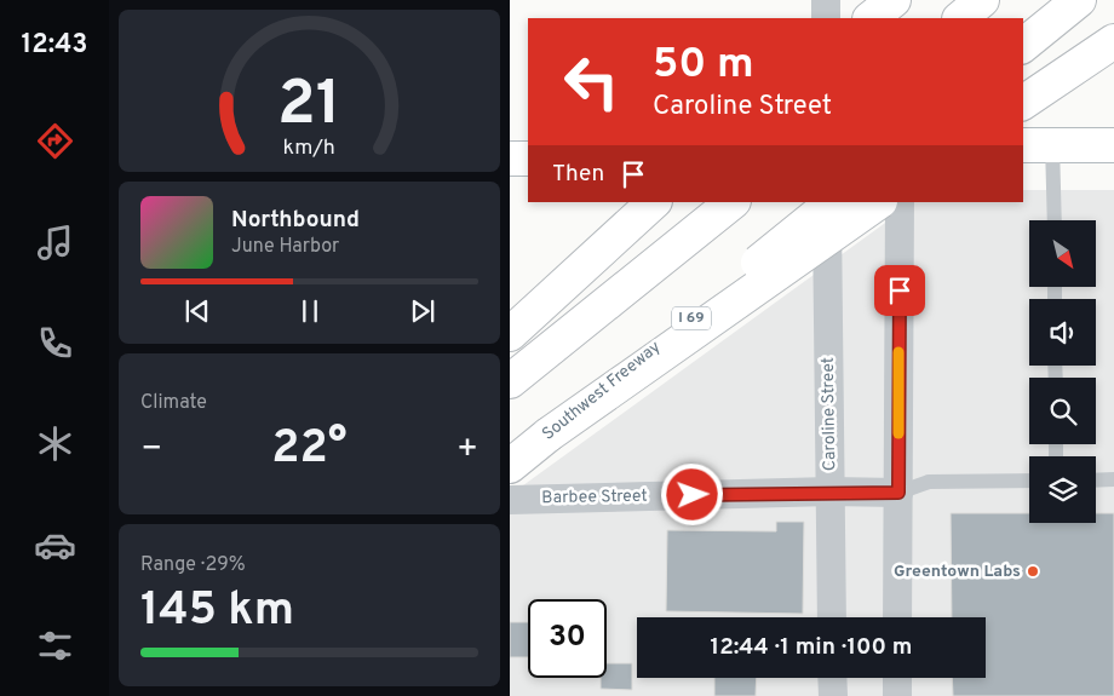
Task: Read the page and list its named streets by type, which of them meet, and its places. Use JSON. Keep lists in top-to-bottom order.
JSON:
{
  "streets": {
    "main road": ["I 69", "Southwest Freeway"],
    "street": ["Caroline Street", "Barbee Street"]
  },
  "crossings": [
    ["Caroline Street", "Barbee Street"]
  ],
  "places": ["Greentown Labs"],
  "north": "bottom right",
  "page": {
    "tabs": "12:43",
    "turn": ["50 m", "Caroline Street"],
    "then": "Then",
    "song": ["Northbound", "June Harbor"],
    "tile": [
      "Climate",
      ["Range · 29%", "145 km"]
    ],
    "heat": ["−", "22°", "+"],
    "limit": "30",
    "trip": "12:44 · 1 min · 100 m",
    "gauge": ["21", "km/h"]
  }
}
